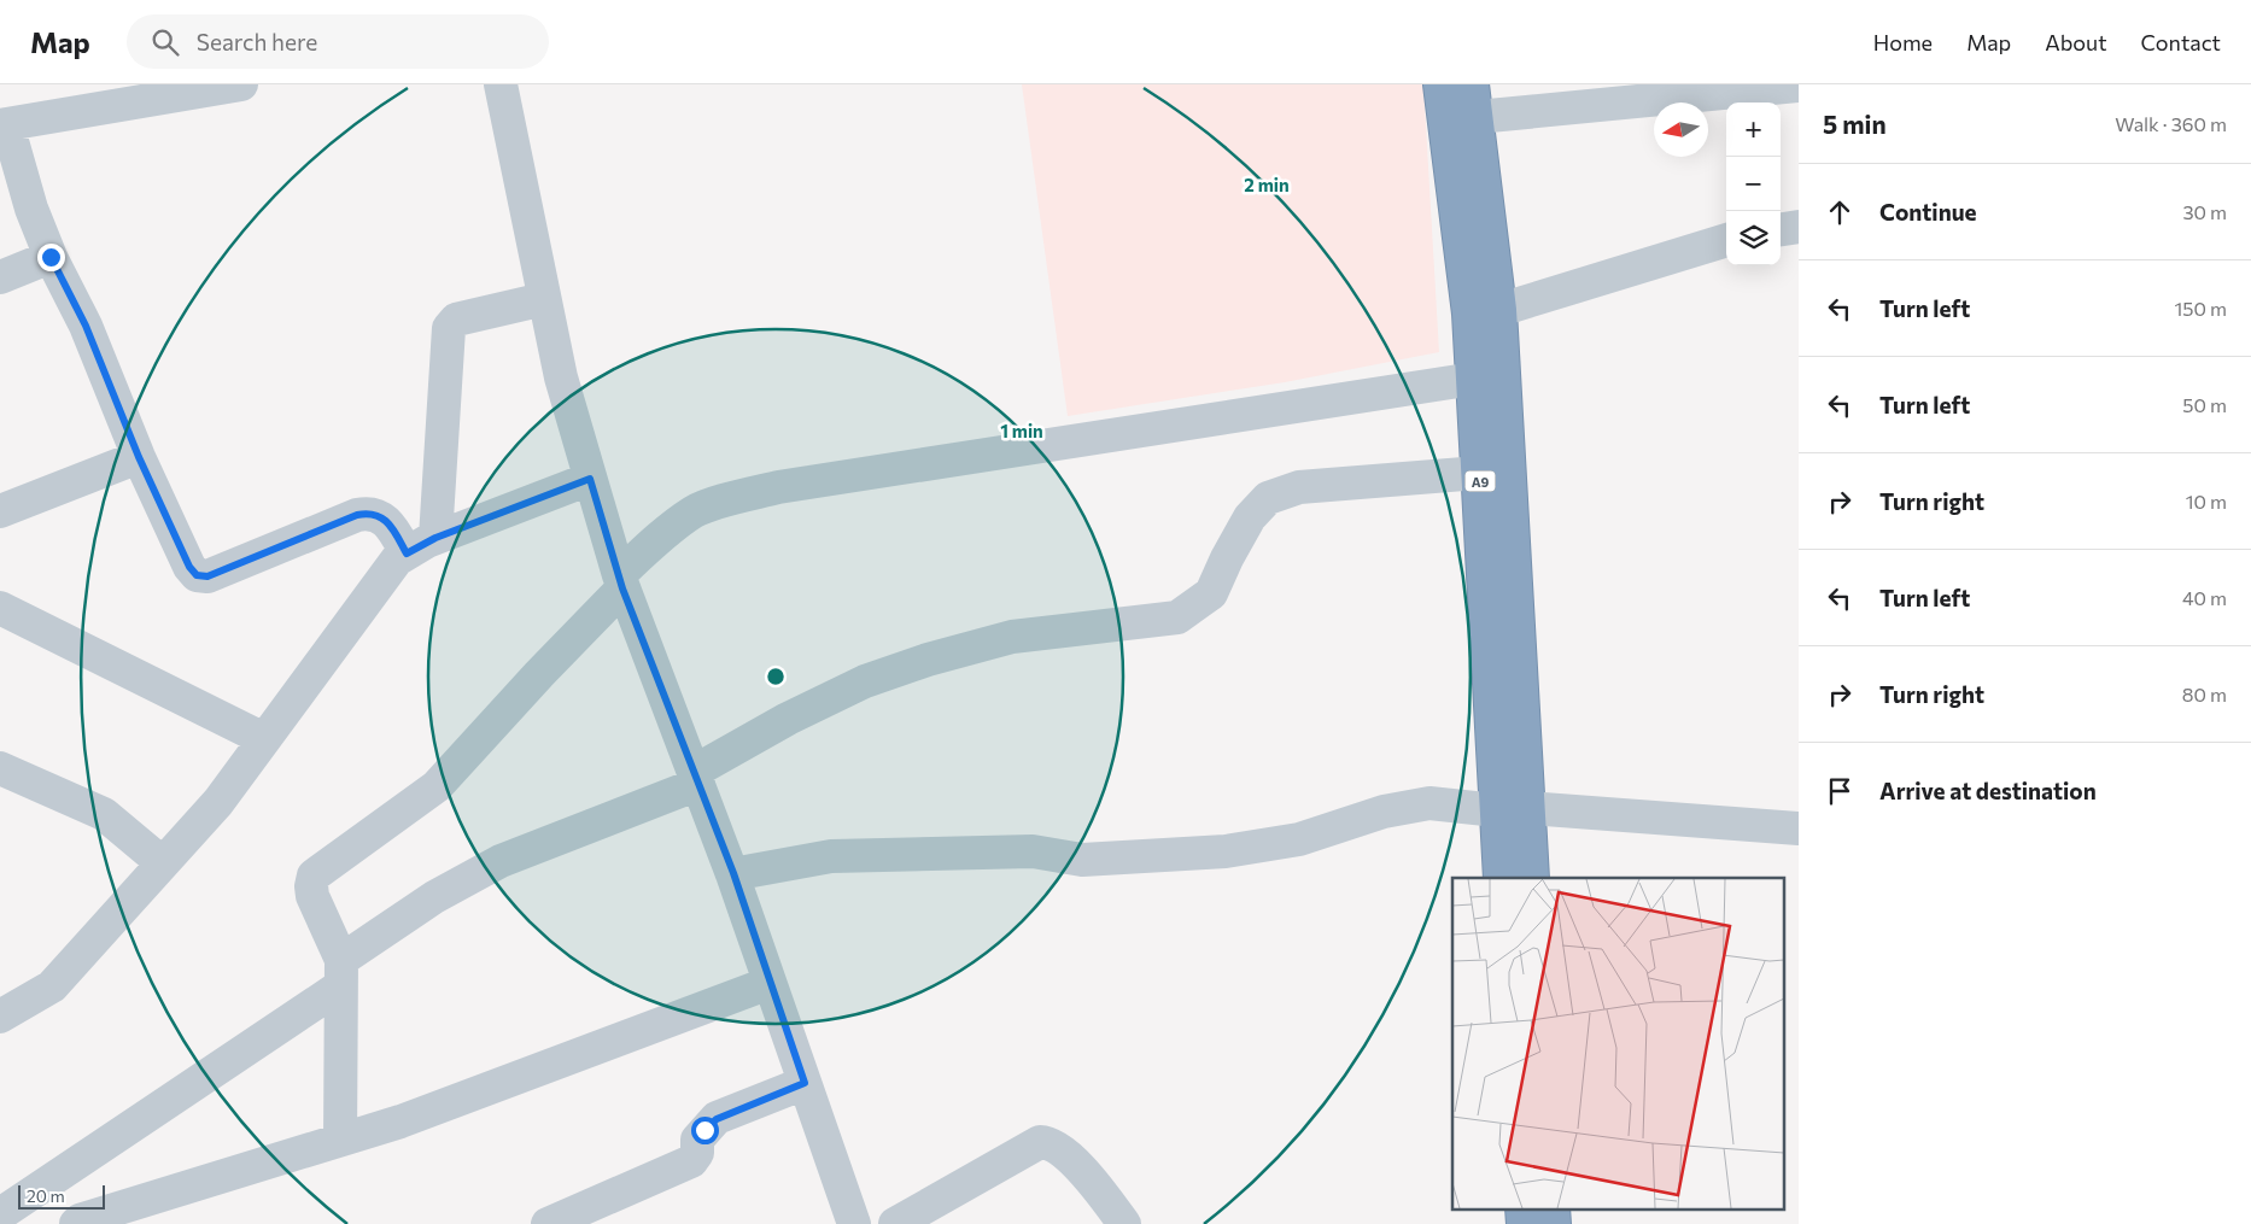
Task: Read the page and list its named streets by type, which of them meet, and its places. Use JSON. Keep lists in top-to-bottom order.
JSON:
{
  "streets": {
    "highway": ["A9"]
  },
  "scale_bar": "20 m",
  "north": "left",
  "page": {
    "header": "Map",
    "search": "Search here",
    "nav": [
      "Home",
      "Map",
      "About",
      "Contact"
    ],
    "heading": ["5 min", "Walk · 360 m"],
    "map_buttons": ["+", "−"],
    "list": [
      ["Continue", "30 m"],
      ["Turn left", "150 m"],
      ["Turn left", "50 m"],
      ["Turn right", "10 m"],
      ["Turn left", "40 m"],
      ["Turn right", "80 m"],
      "Arrive at destination"
    ],
    "scale": "20 m"
  },
  "rings": ["2 min", "1 min"]
}
